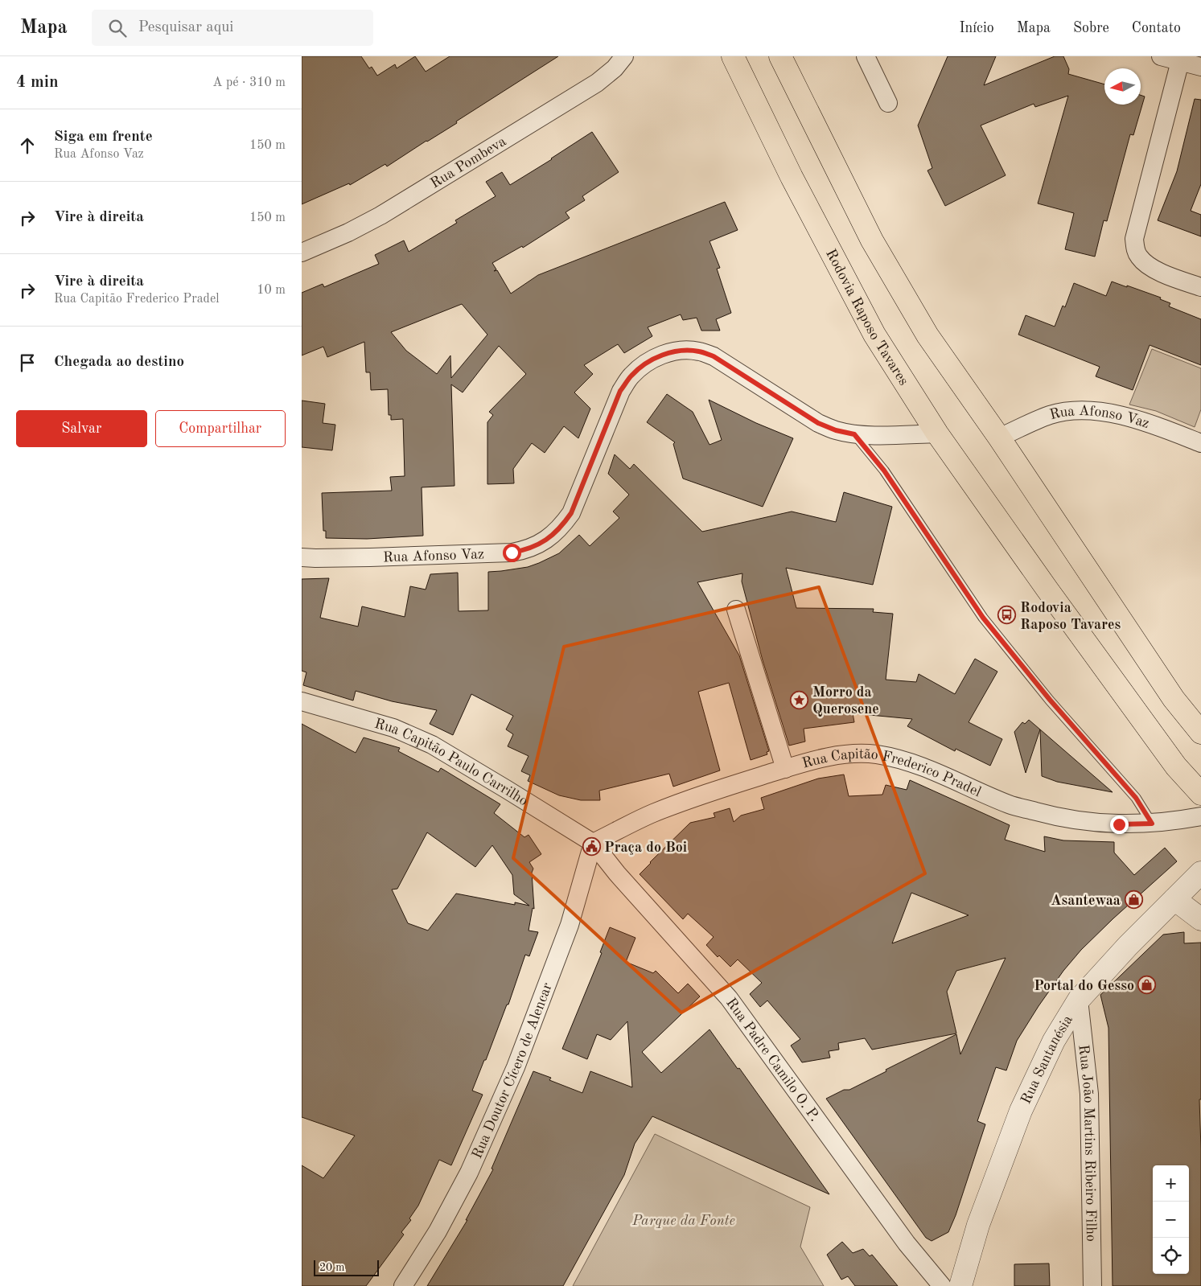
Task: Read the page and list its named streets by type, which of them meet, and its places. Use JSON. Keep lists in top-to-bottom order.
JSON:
{
  "streets": {
    "highway": ["Rodovia Raposo Tavares"],
    "street": [
      "Rua Pombeva",
      "Rua Afonso Vaz",
      "Rua Capitão Paulo Carrilho",
      "Rua Capitão Frederico Pradel",
      "Rua Santanésia",
      "Rua Padre Camilo O. P.",
      "Rua Doutor Cícero de Alencar",
      "Rua João Martins Ribeiro Filho"
    ]
  },
  "crossings": [
    ["Rodovia Raposo Tavares", "Rua Afonso Vaz"],
    ["Rua Capitão Paulo Carrilho", "Rua Capitão Frederico Pradel"],
    ["Rua Capitão Paulo Carrilho", "Rua Padre Camilo O. P."],
    ["Rua Capitão Paulo Carrilho", "Rua Doutor Cícero de Alencar"],
    ["Rua Capitão Frederico Pradel", "Rua Padre Camilo O. P."],
    ["Rua Capitão Frederico Pradel", "Rua Doutor Cícero de Alencar"],
    ["Rua Santanésia", "Rua João Martins Ribeiro Filho"],
    ["Rua Padre Camilo O. P.", "Rua Doutor Cícero de Alencar"]
  ],
  "parks": ["Parque da Fonte"],
  "places": {
    "bus stop": ["Rodovia Raposo Tavares"],
    "place": ["Morro da Querosene"],
    "public building": ["Praça do Boi"],
    "shop": ["Asantewaa", "Portal do Gesso"]
  },
  "scale_bar": "20 m",
  "north": "left",
  "page": {
    "header": "Mapa",
    "search": "Pesquisar aqui",
    "nav": [
      "Início",
      "Mapa",
      "Sobre",
      "Contato"
    ],
    "heading": ["4 min", "A pé · 310 m"],
    "list": [
      ["Siga em frente", "Rua Afonso Vaz", "150 m"],
      ["Vire à direita", "150 m"],
      ["Vire à direita", "Rua Capitão Frederico Pradel", "10 m"],
      "Chegada ao destino"
    ],
    "buttons": ["Salvar", "Compartilhar"],
    "map_buttons": ["+", "−"],
    "scale": "20 m"
  }
}
